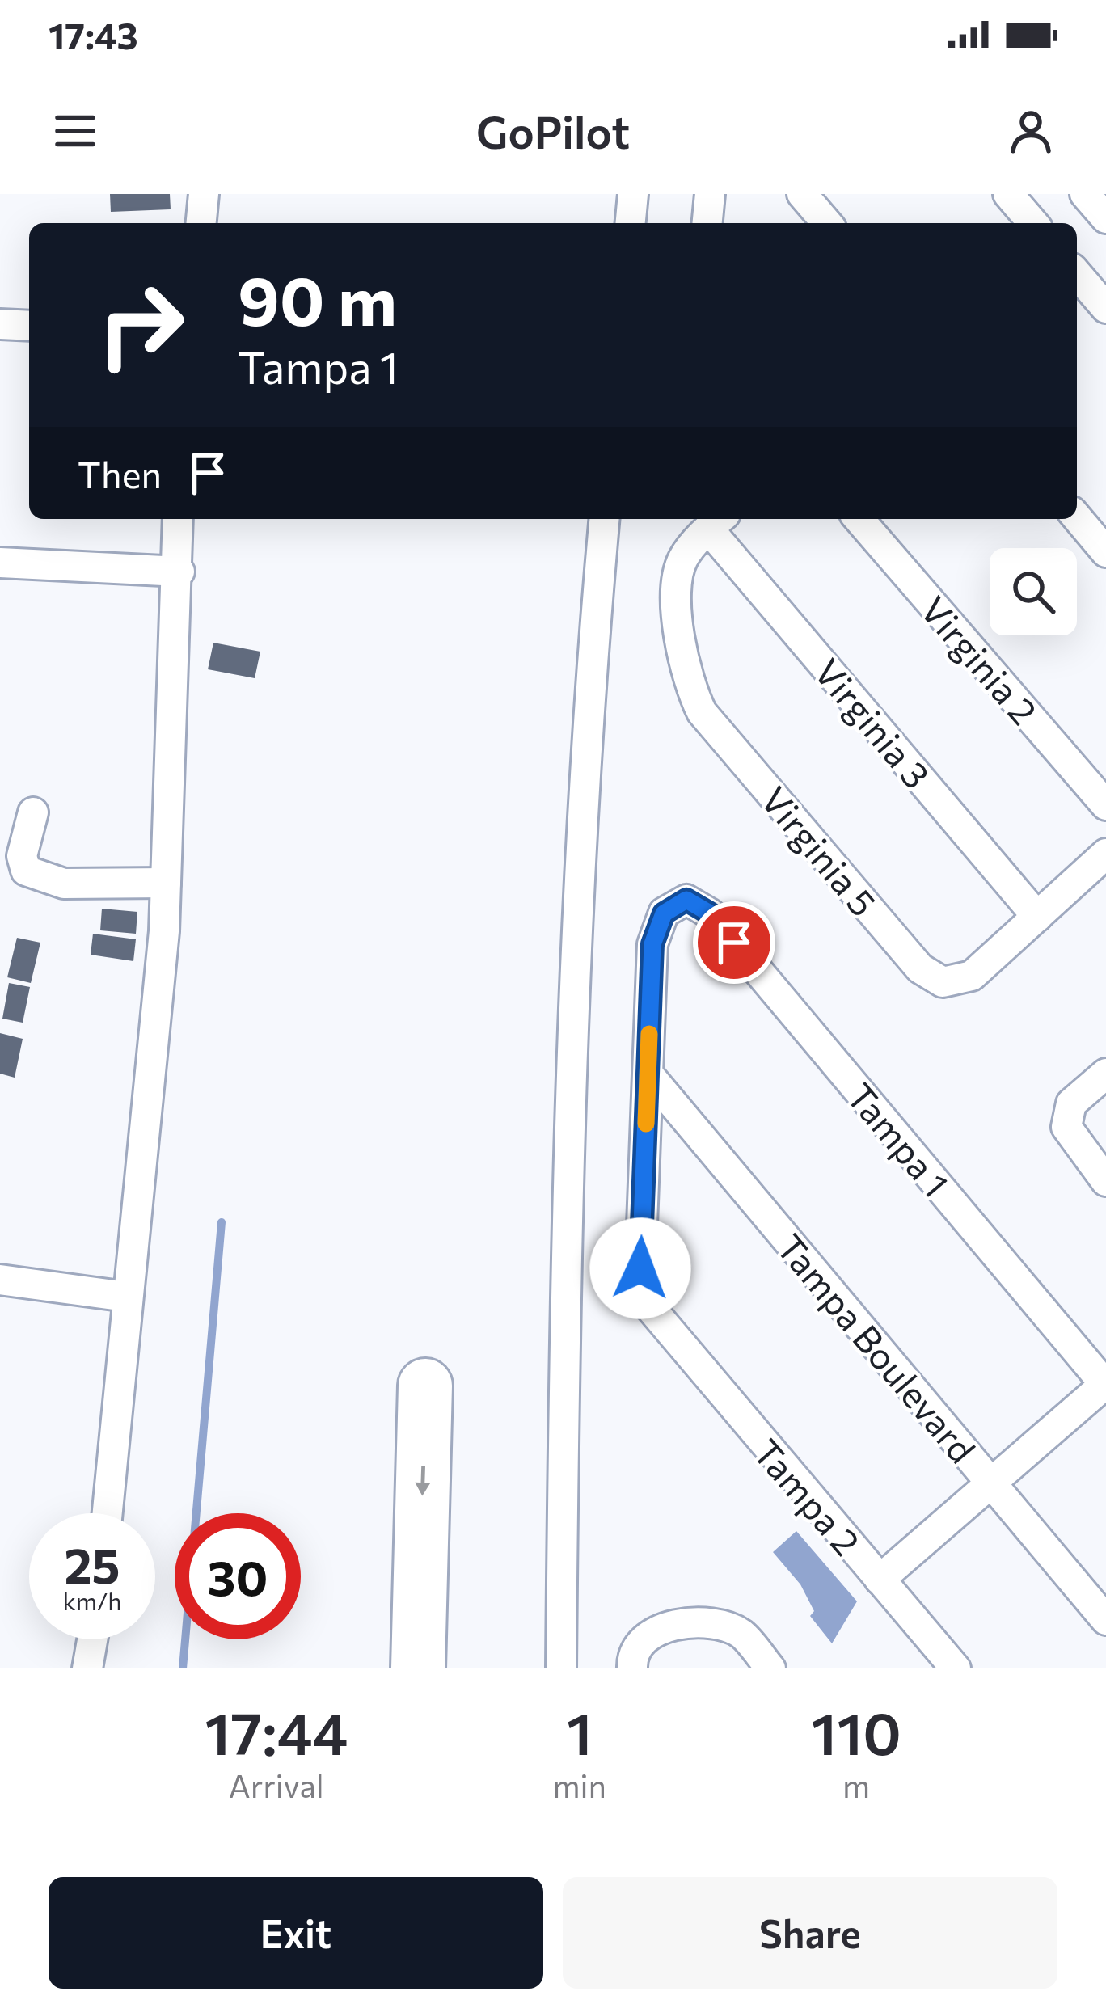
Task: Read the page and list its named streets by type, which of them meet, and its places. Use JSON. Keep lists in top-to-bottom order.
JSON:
{
  "streets": {
    "street": [
      "Virginia 2",
      "Virginia 3",
      "Virginia 5",
      "Tampa 1",
      "Tampa Boulevard",
      "Tampa 2"
    ]
  },
  "crossings": [
    ["Virginia 3", "Virginia 5"],
    ["Tampa 1", "Tampa 2"],
    ["Tampa Boulevard", "Tampa 2"]
  ],
  "page": {
    "status": "17:43",
    "header": "GoPilot",
    "turn": ["90 m", "Tampa 1"],
    "then": "Then",
    "speed": "25 km/h",
    "limit": "30",
    "eta": [
      "17:44",
      "Arrival",
      "1",
      "min",
      "110",
      "m"
    ],
    "buttons": ["Exit", "Share"]
  }
}
